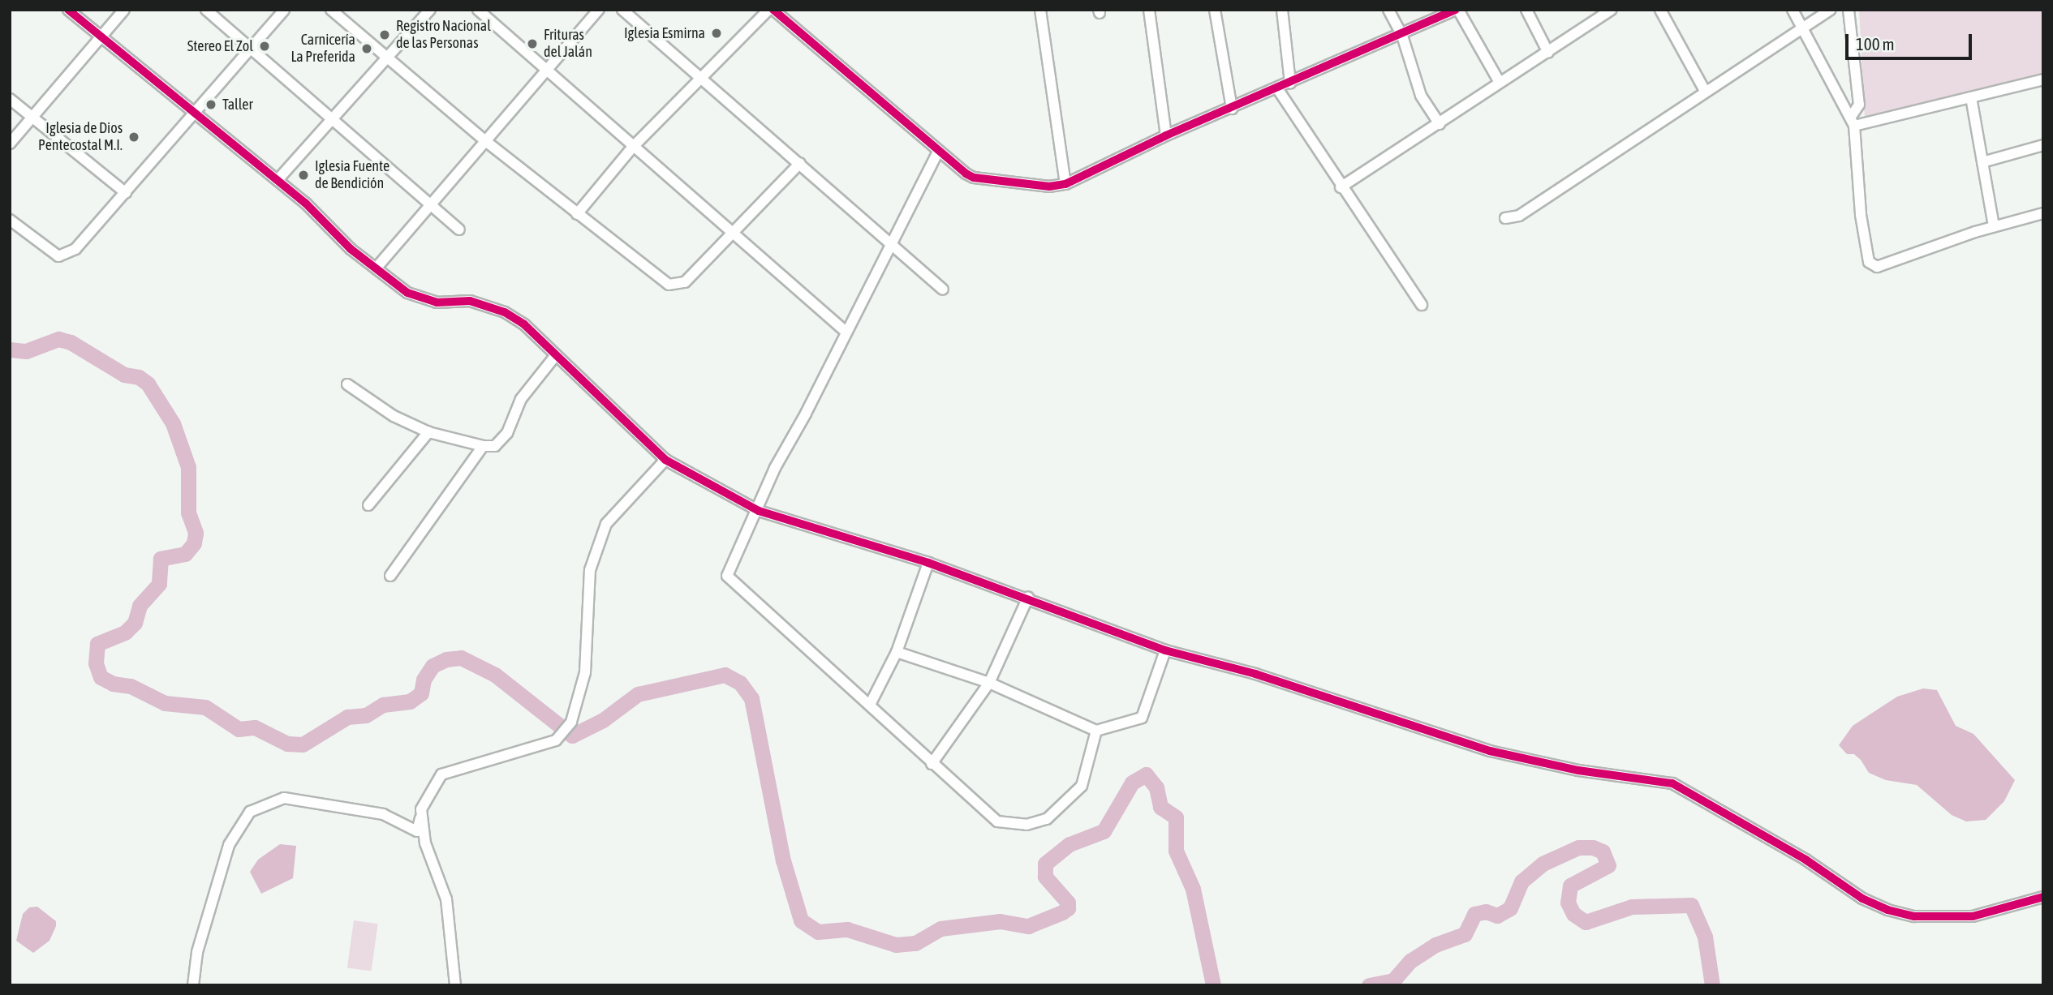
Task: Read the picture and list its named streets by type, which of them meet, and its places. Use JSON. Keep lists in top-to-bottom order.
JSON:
{
  "places": [
    "Iglesia Esmirna",
    "Registro Nacional de las Personas",
    "Frituras del Jalán",
    "Stereo El Zol",
    "Carnicería La Preferida",
    "Taller",
    "Iglesia de Dios Pentecostal M.I.",
    "Iglesia Fuente de Bendición"
  ],
  "scale_bar": "100 m"
}
